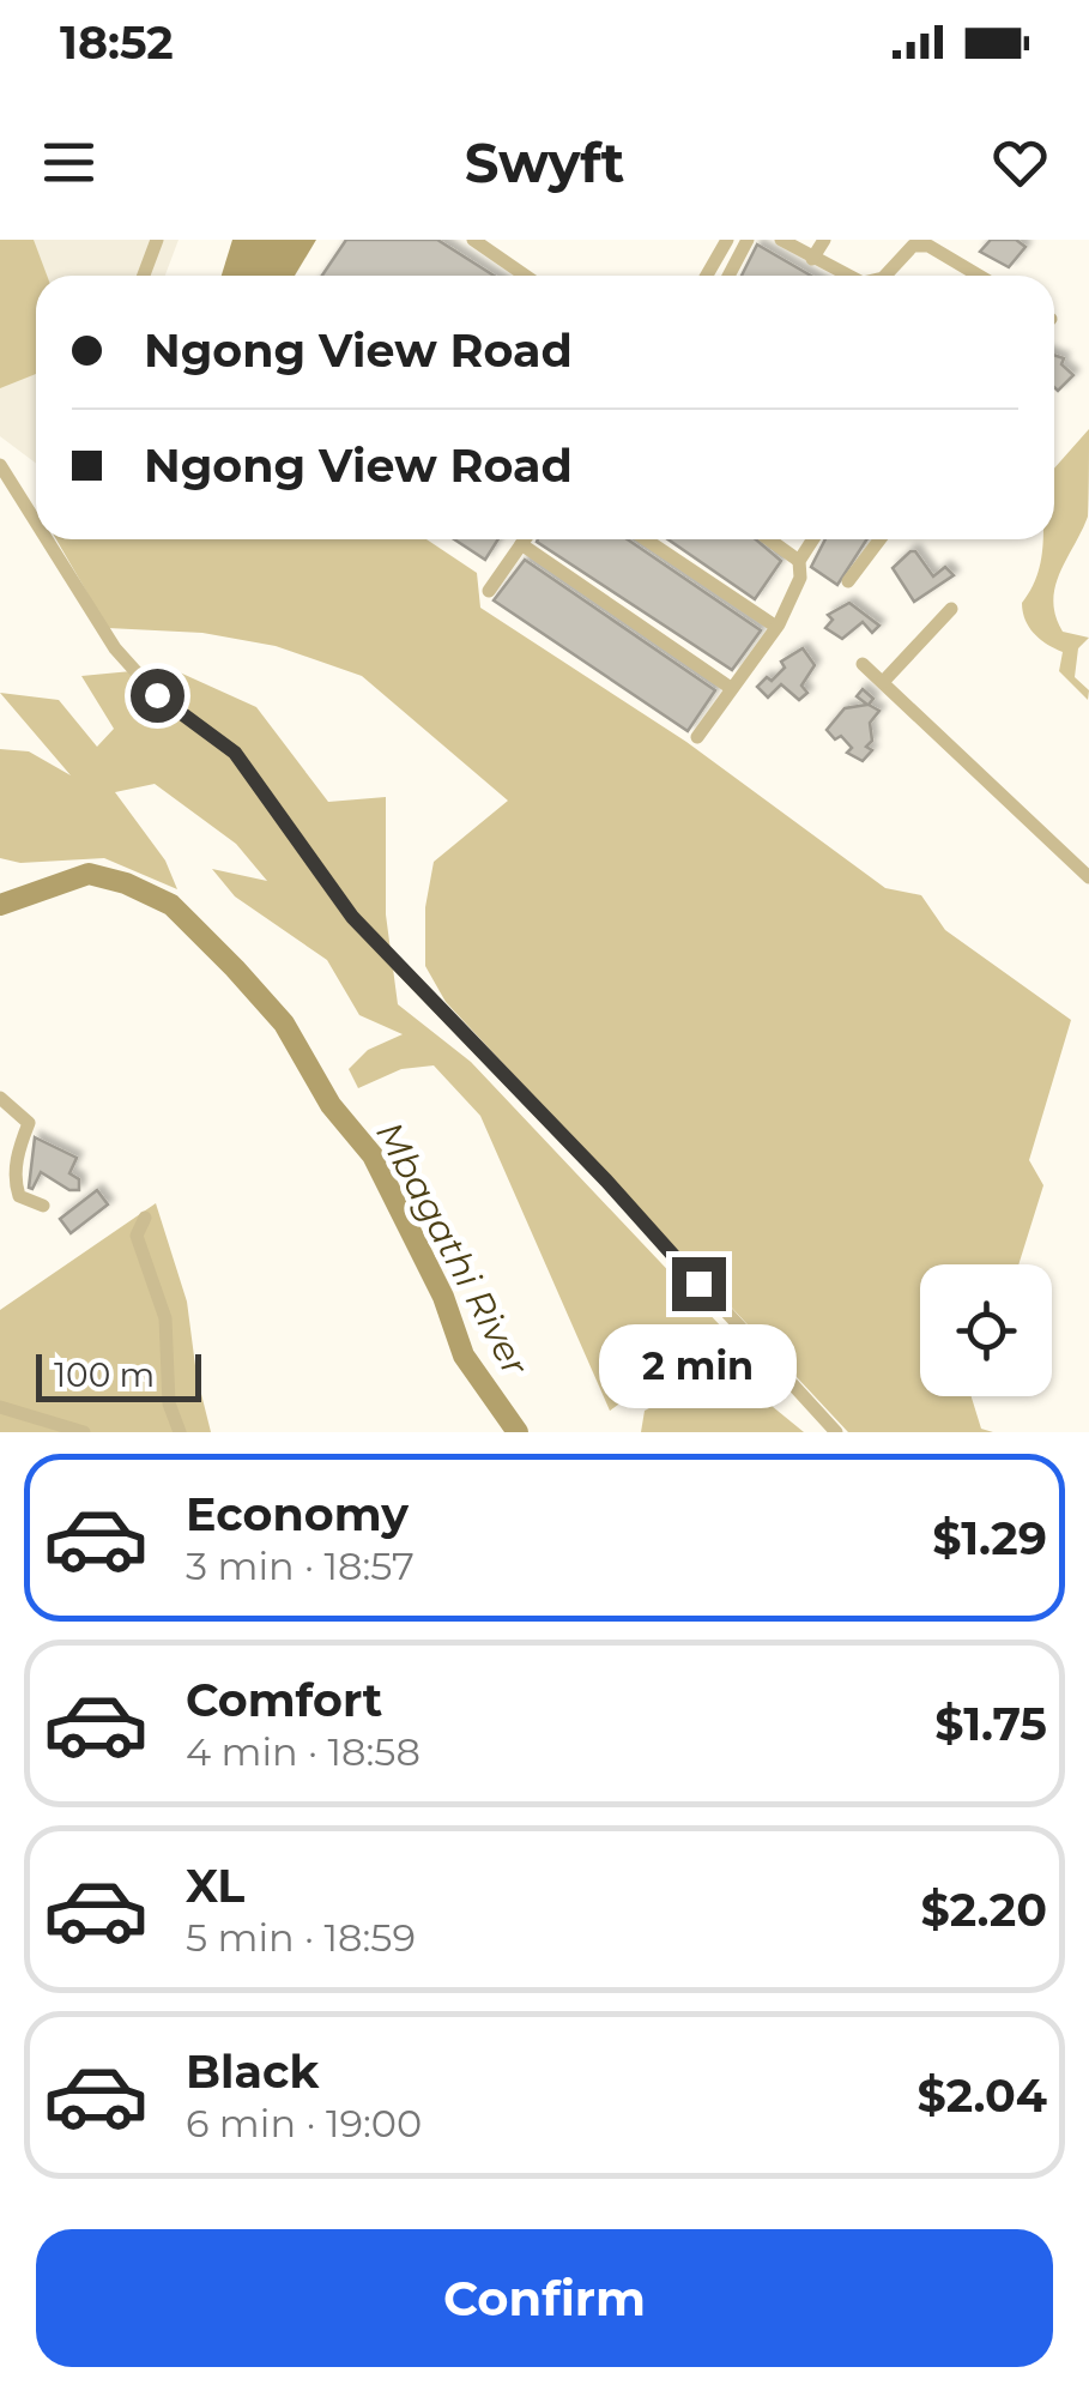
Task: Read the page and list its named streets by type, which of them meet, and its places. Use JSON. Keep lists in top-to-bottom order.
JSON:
{
  "water": ["Mbagathi River"],
  "scale_bar": "100 m",
  "page": {
    "status": "18:52",
    "header": "Swyft",
    "banner": ["Ngong View Road", "Ngong View Road"],
    "bubble": "2 min",
    "scale": "100 m",
    "list": [
      {
        "name": "Economy",
        "note": "3 min · 18:57",
        "value": "$1.29"
      },
      {
        "name": "Comfort",
        "note": "4 min · 18:58",
        "value": "$1.75"
      },
      {
        "name": "XL",
        "note": "5 min · 18:59",
        "value": "$2.20"
      },
      {
        "name": "Black",
        "note": "6 min · 19:00",
        "value": "$2.04"
      }
    ],
    "buttons": "Confirm"
  }
}
